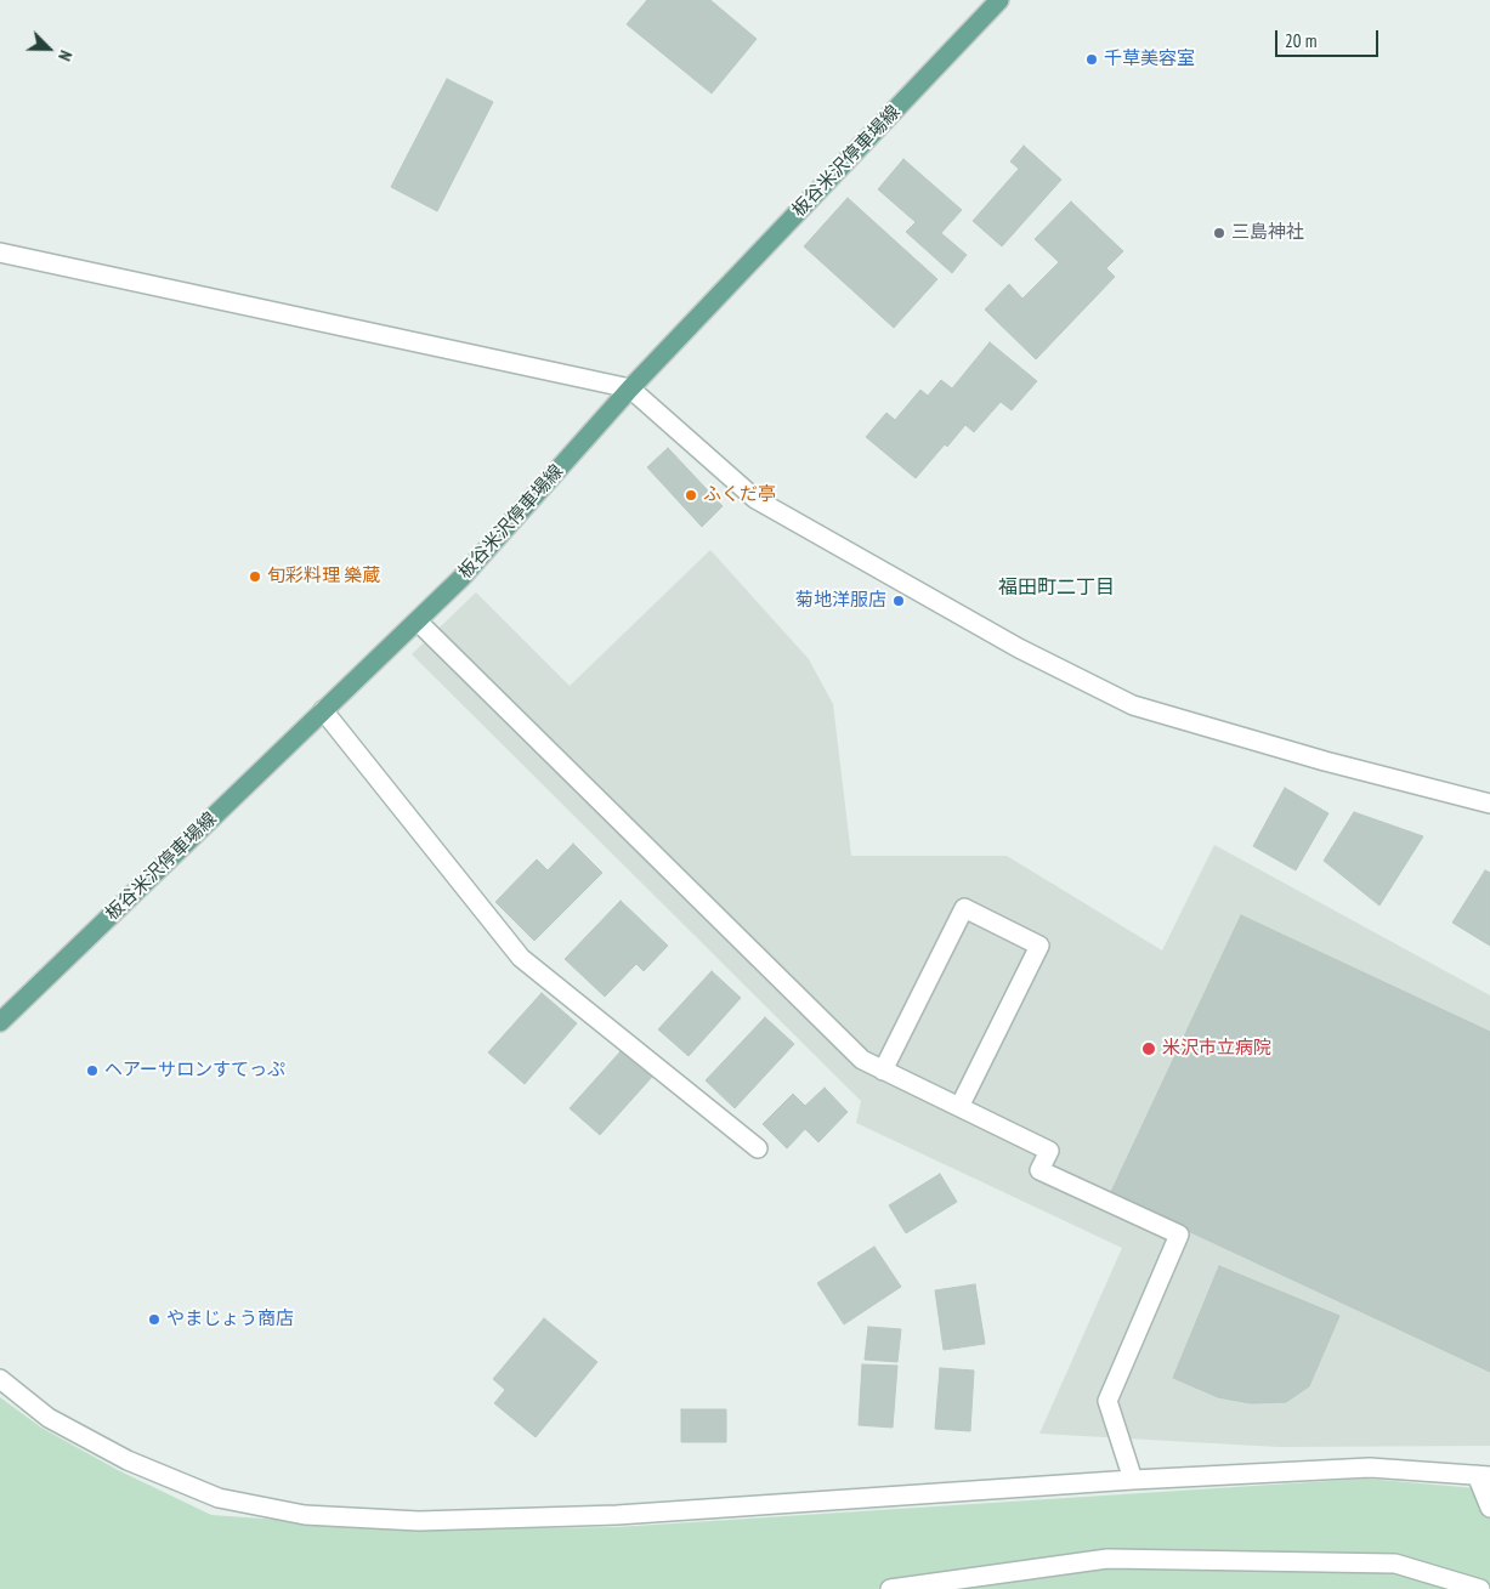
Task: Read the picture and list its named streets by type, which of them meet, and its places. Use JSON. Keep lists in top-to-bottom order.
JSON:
{
  "streets": {
    "main road": ["板谷米沢停車場線"]
  },
  "districts": ["福田町二丁目"],
  "places": [
    "千草美容室",
    "三島神社",
    "ふくだ亭",
    "旬彩料理 樂蔵",
    "菊地洋服店",
    "米沢市立病院",
    "ヘアーサロンすてっぷ",
    "やまじょう商店"
  ],
  "scale_bar": "20 m",
  "north": "bottom right"
}
